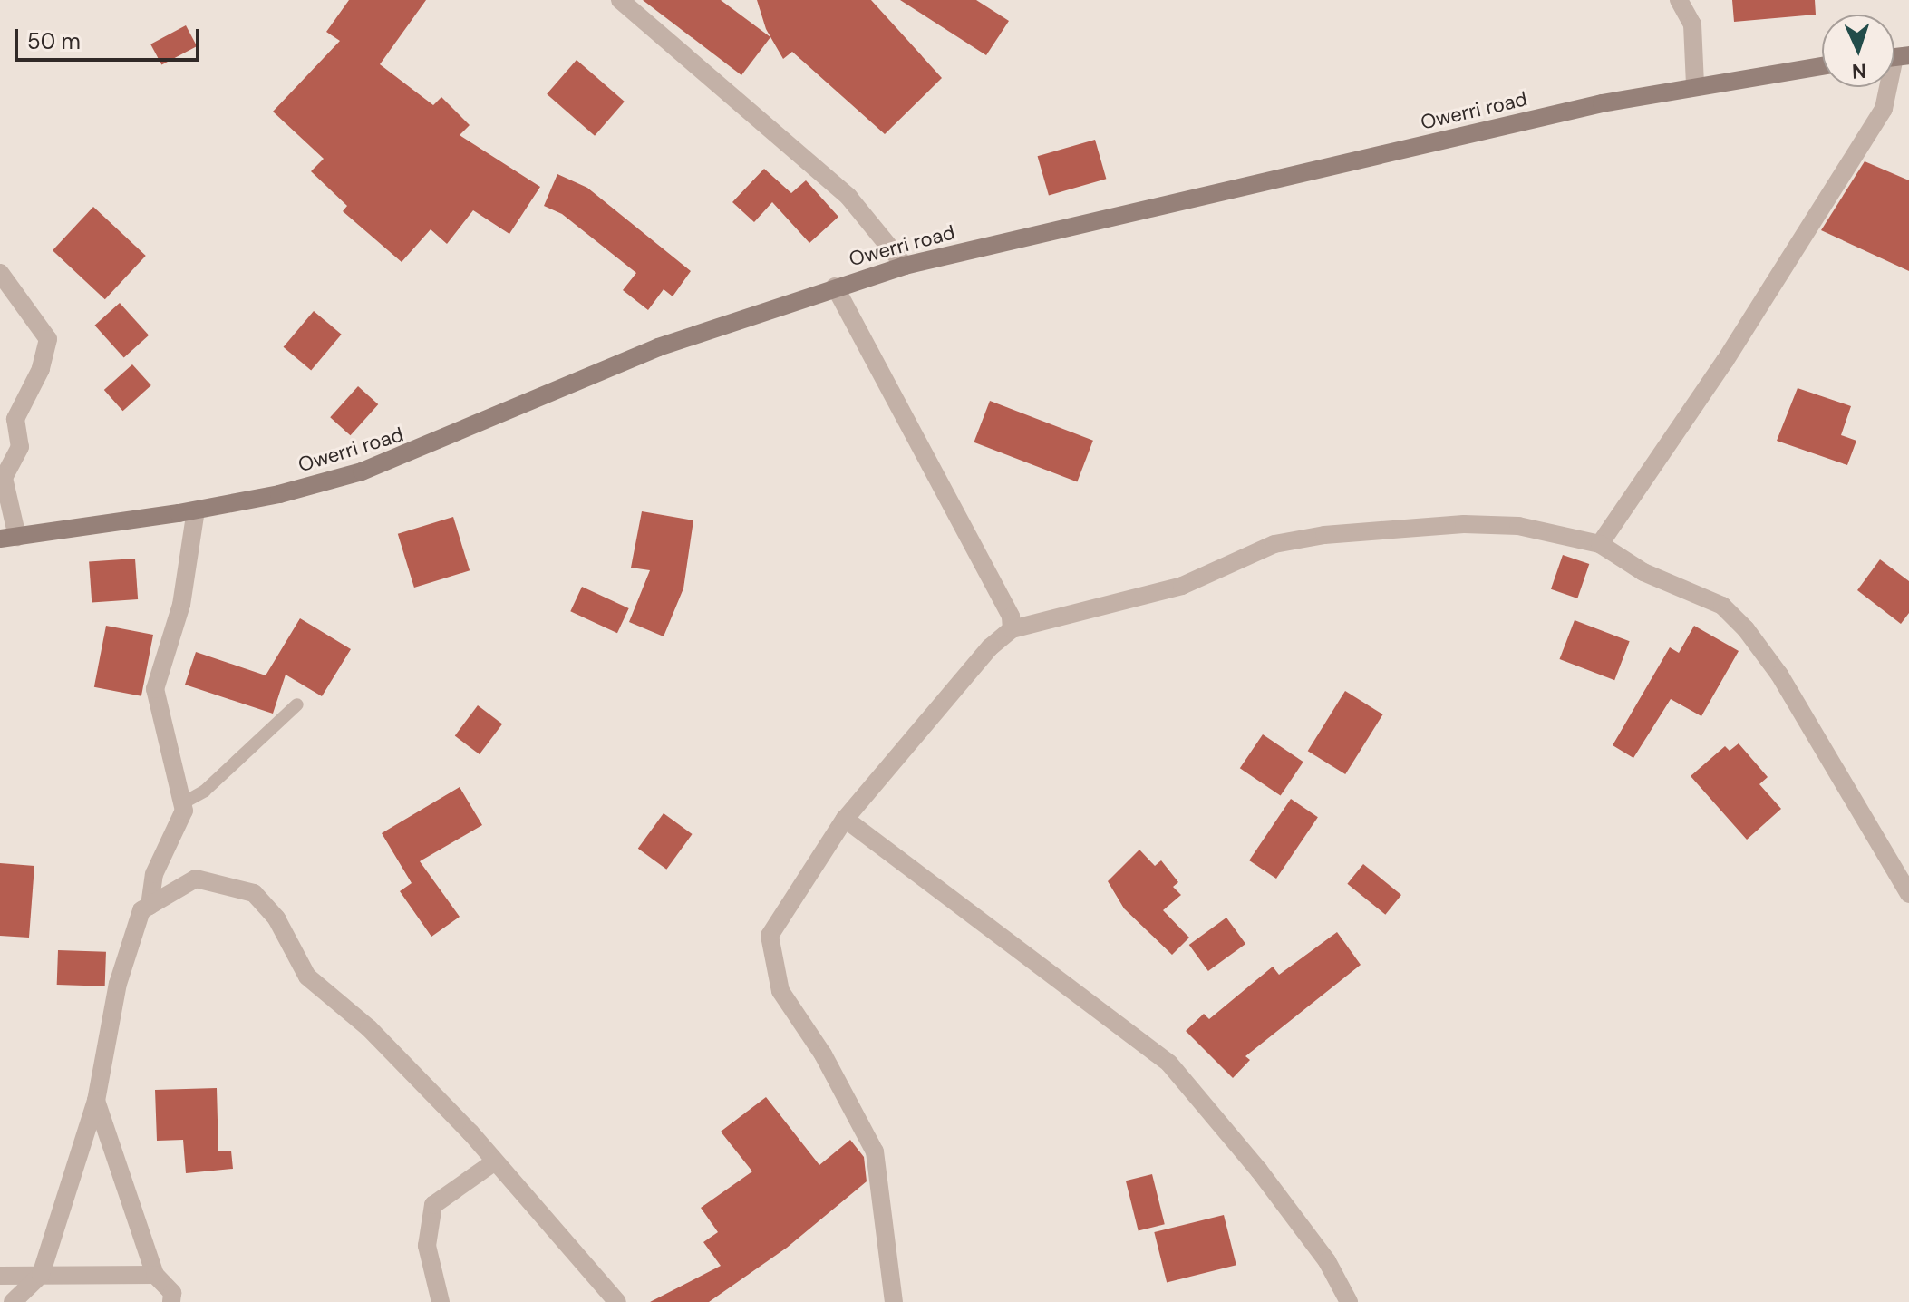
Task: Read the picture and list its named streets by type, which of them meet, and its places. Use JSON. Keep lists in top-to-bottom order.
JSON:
{
  "streets": {
    "main road": ["Owerri road"]
  },
  "scale_bar": "50 m",
  "north": "bottom"
}
